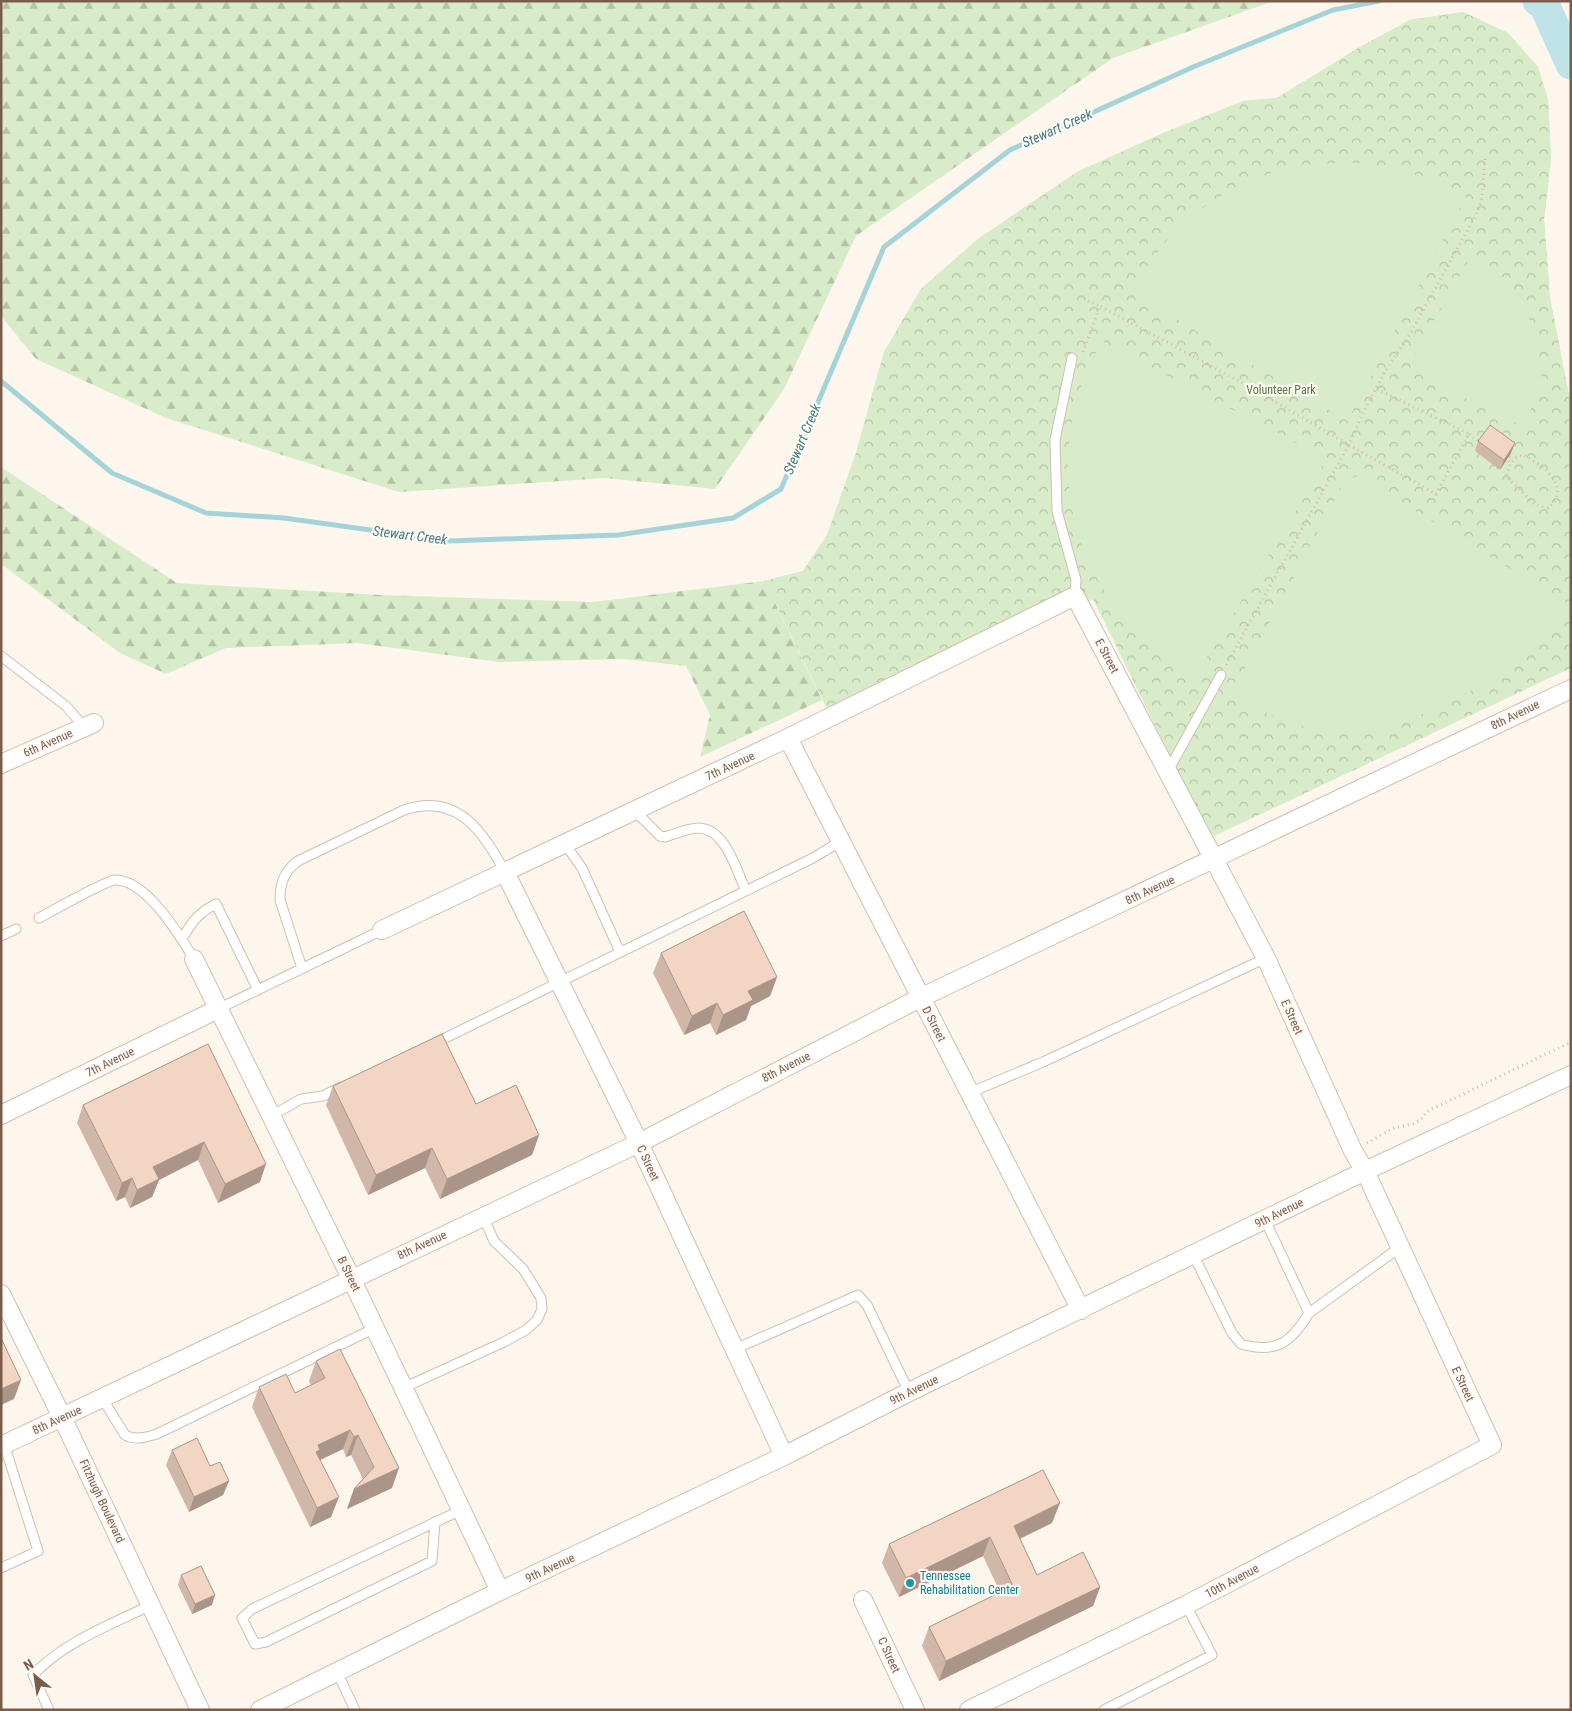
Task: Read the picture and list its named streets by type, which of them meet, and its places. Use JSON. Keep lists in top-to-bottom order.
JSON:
{
  "streets": {
    "street": [
      "E Street",
      "8th Avenue",
      "6th Avenue",
      "7th Avenue",
      "D Street",
      "C Street",
      "9th Avenue",
      "B Street",
      "Fitzhugh Boulevard",
      "10th Avenue"
    ]
  },
  "crossings": [
    ["E Street", "8th Avenue"],
    ["E Street", "7th Avenue"],
    ["E Street", "9th Avenue"],
    ["E Street", "10th Avenue"],
    ["8th Avenue", "D Street"],
    ["8th Avenue", "C Street"],
    ["8th Avenue", "B Street"],
    ["8th Avenue", "Fitzhugh Boulevard"],
    ["7th Avenue", "D Street"],
    ["7th Avenue", "C Street"],
    ["7th Avenue", "B Street"],
    ["D Street", "9th Avenue"],
    ["C Street", "9th Avenue"],
    ["9th Avenue", "B Street"]
  ],
  "water": ["Stewart Creek"],
  "parks": ["Volunteer Park"],
  "places": ["Tennessee Rehabilitation Center"],
  "north": "top left"
}
